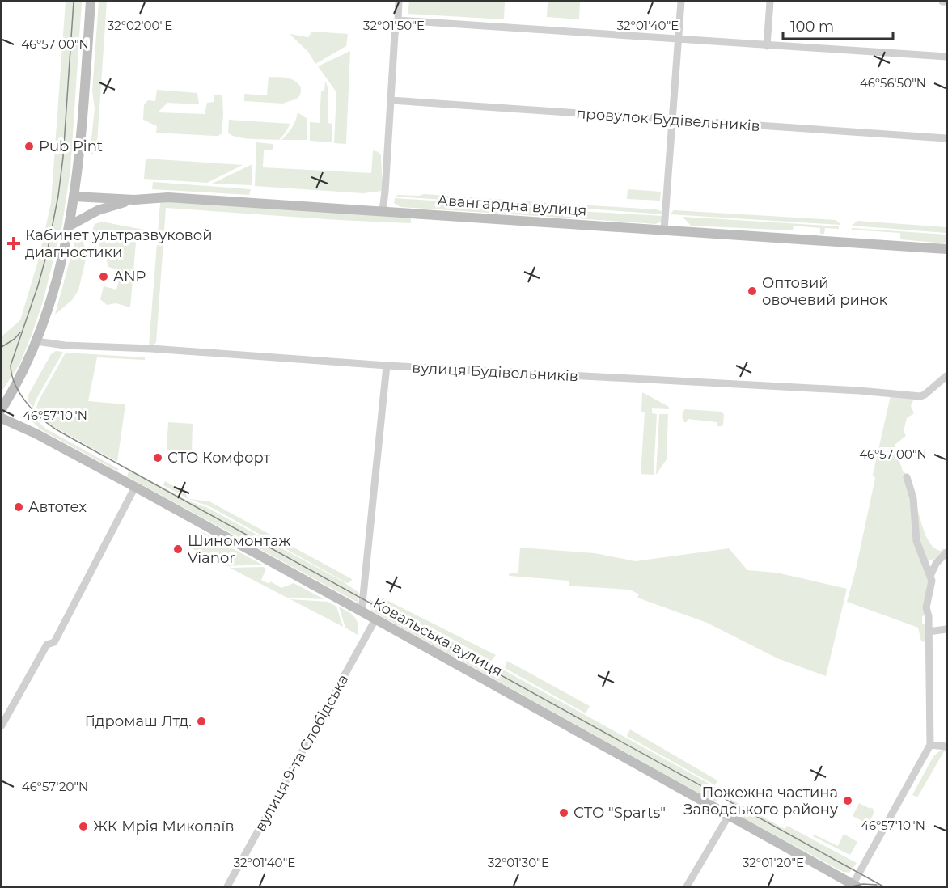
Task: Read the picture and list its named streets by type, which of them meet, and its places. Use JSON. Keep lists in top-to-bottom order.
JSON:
{
  "streets": {
    "street": [
      "провулок Будівельників",
      "Авангардна вулиця",
      "вулиця Будівельників",
      "Ковальська вулиця",
      "вулиця 9-та Слобідська"
    ]
  },
  "crossings": [
    ["Ковальська вулиця", "вулиця 9-та Слобідська"]
  ],
  "places": {
    "other": [
      "Pub Pint",
      "ANP",
      "Оптовий овочевий ринок",
      "СТО Комфорт",
      "Автотех",
      "Шиномонтаж Vianor",
      "Гідромаш Лтд.",
      "Пожежна частина Заводського району",
      "СТО \"Sparts\"",
      "ЖК Мрія Миколаїв"
    ],
    "health": ["Кабинет ультразвуковой диагностики"]
  },
  "scale_bar": "100 m",
  "coordinates": [
    "32°01'50\"E",
    "32°01'40\"E",
    "32°02'00\"E",
    "46°57'00\"N",
    "46°56'50\"N",
    "46°57'10\"N",
    "46°57'20\"N",
    "32°01'30\"E",
    "32°01'20\"E"
  ]
}
